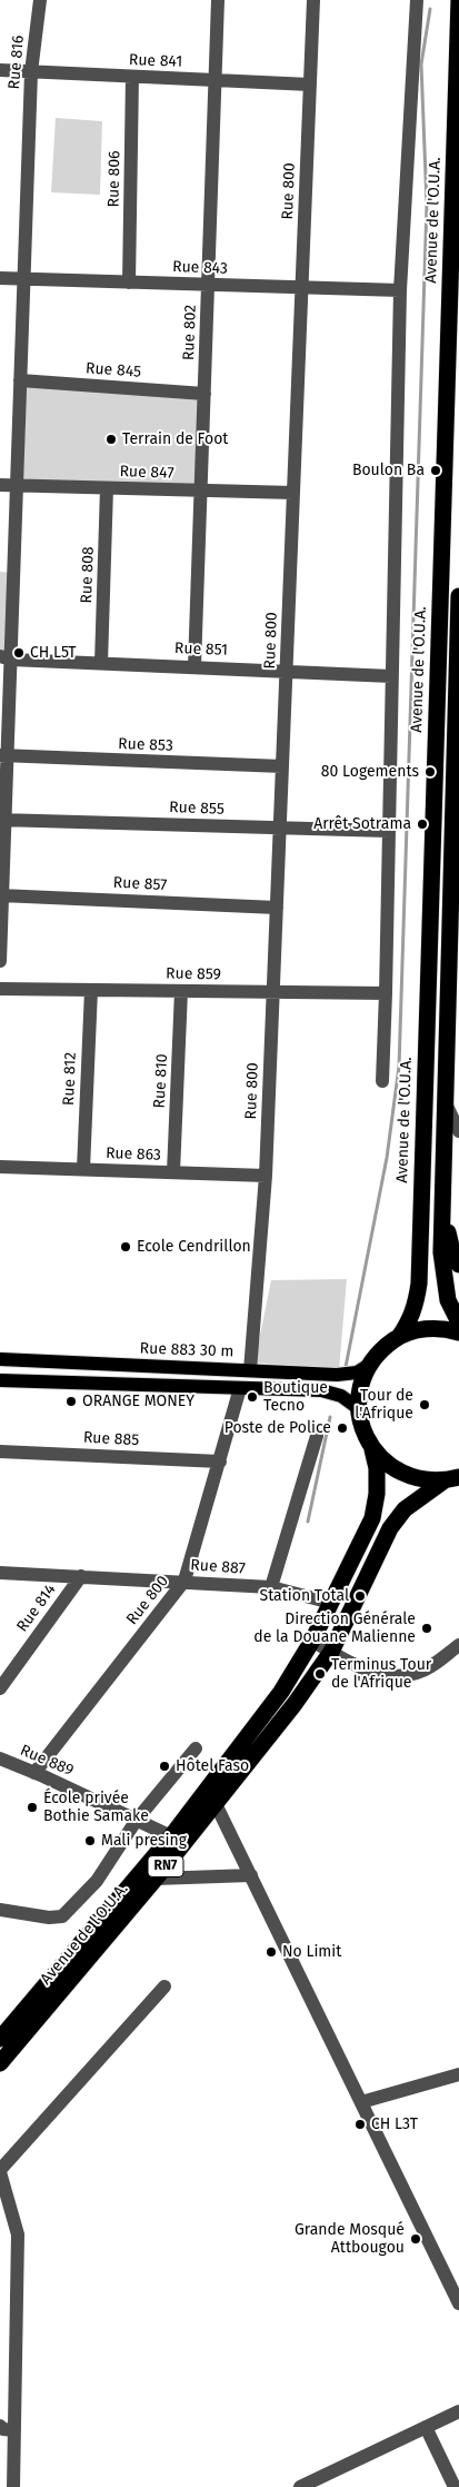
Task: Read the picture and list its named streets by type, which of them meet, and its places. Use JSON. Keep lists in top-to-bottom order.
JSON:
{
  "streets": {
    "highway": ["Avenue de l'O.U.A.", "RN7"],
    "main road": ["Rue 883 30 m"],
    "street": [
      "Rue 841",
      "Rue 816",
      "Rue 806",
      "Rue 800",
      "Rue 843",
      "Rue 802",
      "Rue 845",
      "Rue 847",
      "Rue 808",
      "Rue 851",
      "Rue 853",
      "Rue 855",
      "Rue 857",
      "Rue 859",
      "Rue 812",
      "Rue 810",
      "Rue 863",
      "Rue 885",
      "Rue 887",
      "Rue 814",
      "Rue 889"
    ]
  },
  "crossings": [
    ["Rue 841", "Rue 816"],
    ["Rue 841", "Rue 806"],
    ["Rue 841", "Rue 800"],
    ["Rue 841", "Rue 802"],
    ["Rue 816", "Rue 843"],
    ["Rue 816", "Rue 845"],
    ["Rue 816", "Rue 847"],
    ["Rue 816", "Rue 851"],
    ["Rue 816", "Rue 853"],
    ["Rue 816", "Rue 855"],
    ["Rue 816", "Rue 857"],
    ["Rue 806", "Rue 843"],
    ["Rue 800", "Rue 843"],
    ["Rue 800", "Rue 847"],
    ["Rue 800", "Rue 851"],
    ["Rue 800", "Rue 853"],
    ["Rue 800", "Rue 855"],
    ["Rue 800", "Rue 857"],
    ["Rue 800", "Rue 859"],
    ["Rue 800", "Rue 863"],
    ["Rue 800", "Rue 883 30 m"],
    ["Rue 800", "Rue 885"],
    ["Rue 800", "Rue 887"],
    ["Rue 800", "Rue 889"],
    ["Avenue de l'O.U.A.", "Rue 843"],
    ["Avenue de l'O.U.A.", "Rue 851"],
    ["Avenue de l'O.U.A.", "Rue 855"],
    ["Avenue de l'O.U.A.", "Rue 859"],
    ["Avenue de l'O.U.A.", "Rue 887"],
    ["Avenue de l'O.U.A.", "Rue 889"],
    ["Rue 843", "Rue 802"],
    ["Rue 802", "Rue 845"],
    ["Rue 802", "Rue 847"],
    ["Rue 802", "Rue 851"],
    ["Rue 847", "Rue 808"],
    ["Rue 808", "Rue 851"],
    ["Rue 859", "Rue 812"],
    ["Rue 859", "Rue 810"],
    ["Rue 812", "Rue 863"],
    ["Rue 810", "Rue 863"],
    ["Rue 887", "Rue 814"]
  ],
  "places": [
    "Terrain de Foot",
    "Boulon Ba",
    "CH L5T",
    "80 Logements",
    "Arrêt Sotrama",
    "Ecole Cendrillon",
    "Boutique Tecno",
    "ORANGE MONEY",
    "Tour de l'Afrique",
    "Poste de Police",
    "Station Total",
    "Direction Générale de la Douane Malienne",
    "Terminus Tour de l'Afrique",
    "Hôtel Faso",
    "École privée Bothie Samake",
    "Mali presing",
    "No Limit",
    "CH L3T",
    "Grande Mosqué Attbougou"
  ]
}
